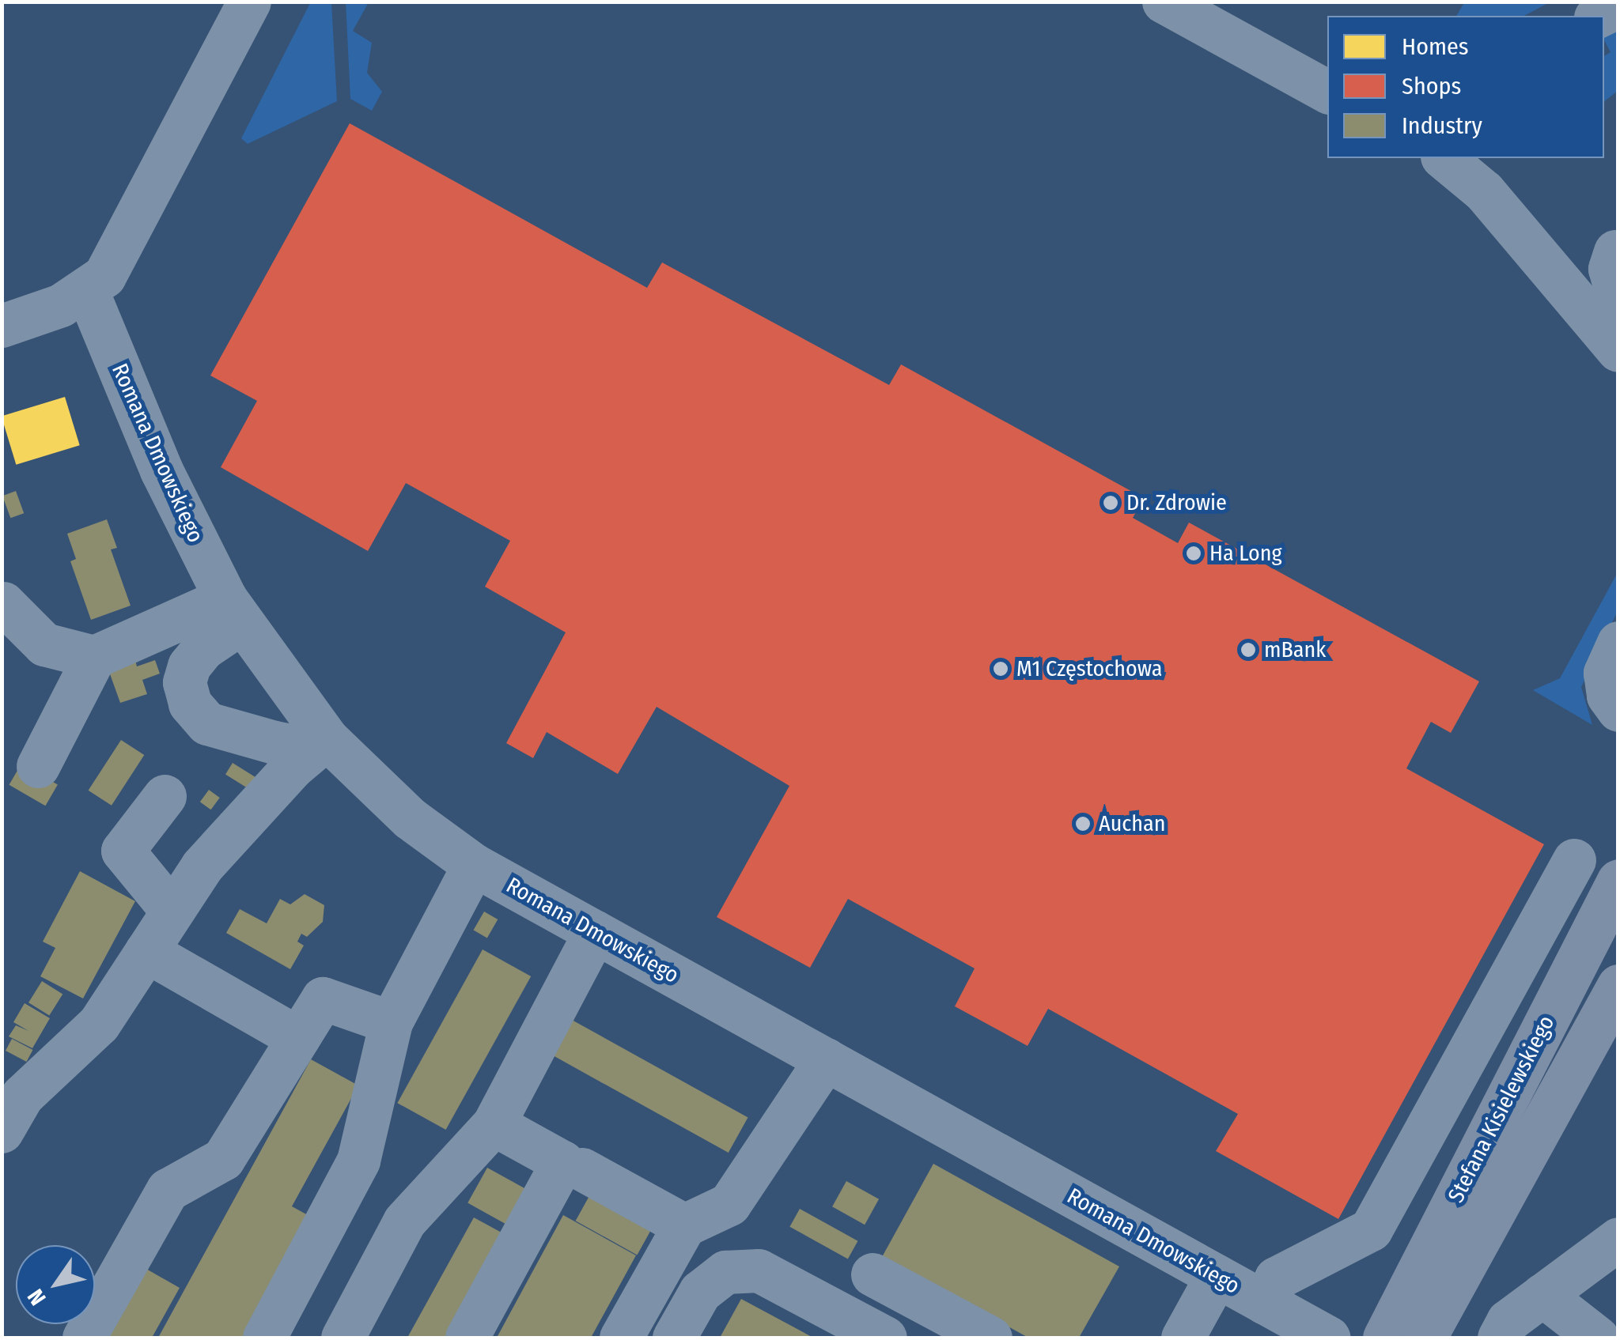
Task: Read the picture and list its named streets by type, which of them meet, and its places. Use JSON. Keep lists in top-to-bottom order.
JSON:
{
  "streets": {
    "main road": ["Stefana Kisielewskiego"],
    "street": ["Romana Dmowskiego"]
  },
  "places": [
    "Dr. Zdrowie",
    "Ha Long",
    "mBank",
    "M1 Częstochowa",
    "Auchan"
  ],
  "legend": ["Homes", "Shops", "Industry"],
  "north": "bottom left"
}
